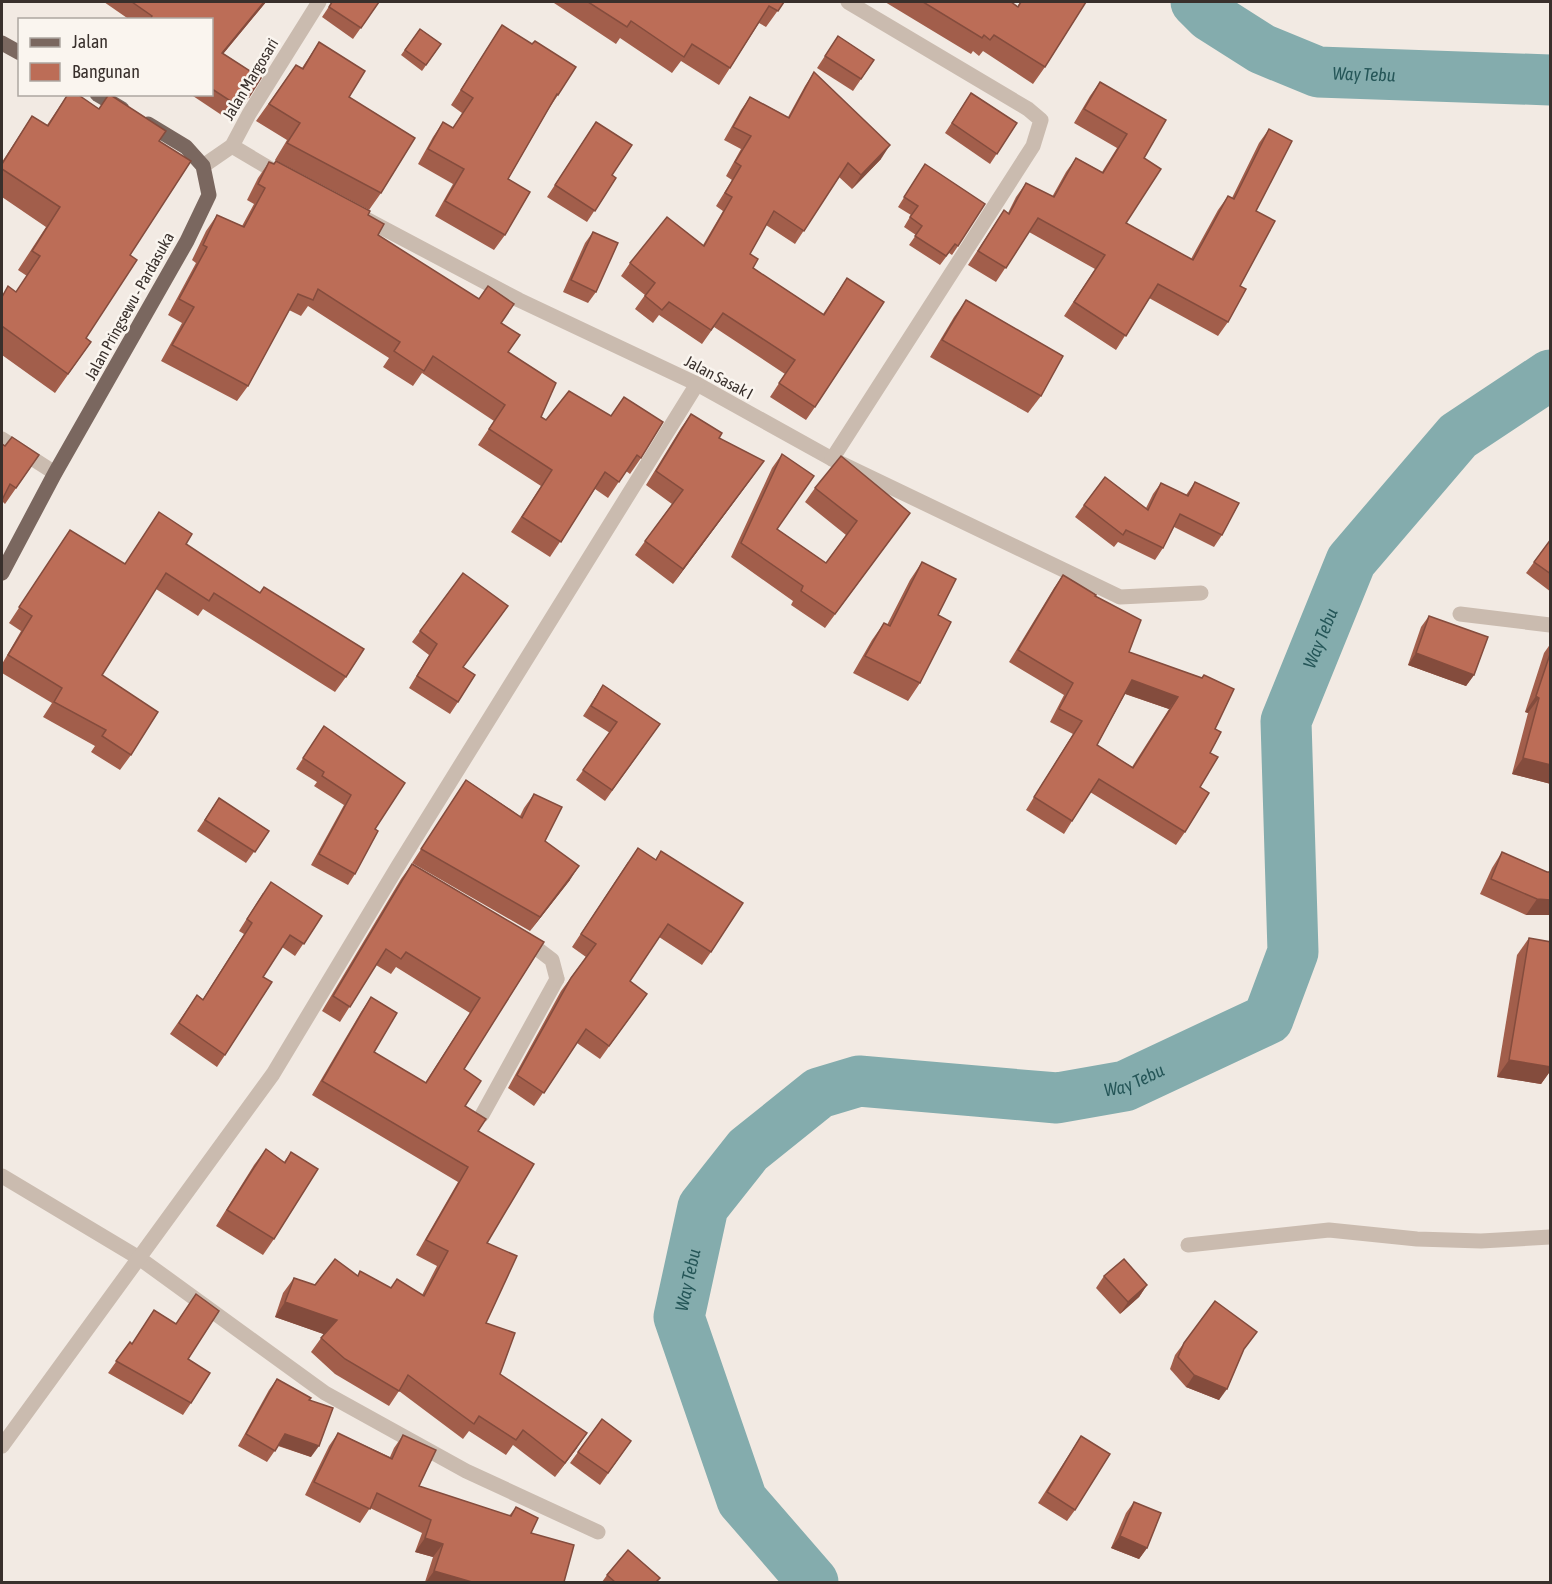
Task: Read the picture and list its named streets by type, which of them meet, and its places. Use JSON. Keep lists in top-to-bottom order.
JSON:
{
  "streets": {
    "main road": ["Jalan Pringsewu - Pardasuka"],
    "street": ["Jalan Margosari", "Jalan Sasak I"]
  },
  "crossings": [
    ["Jalan Margosari", "Jalan Pringsewu - Pardasuka"]
  ],
  "water": ["Way Tebu"],
  "legend": ["Jalan", "Bangunan"]
}
